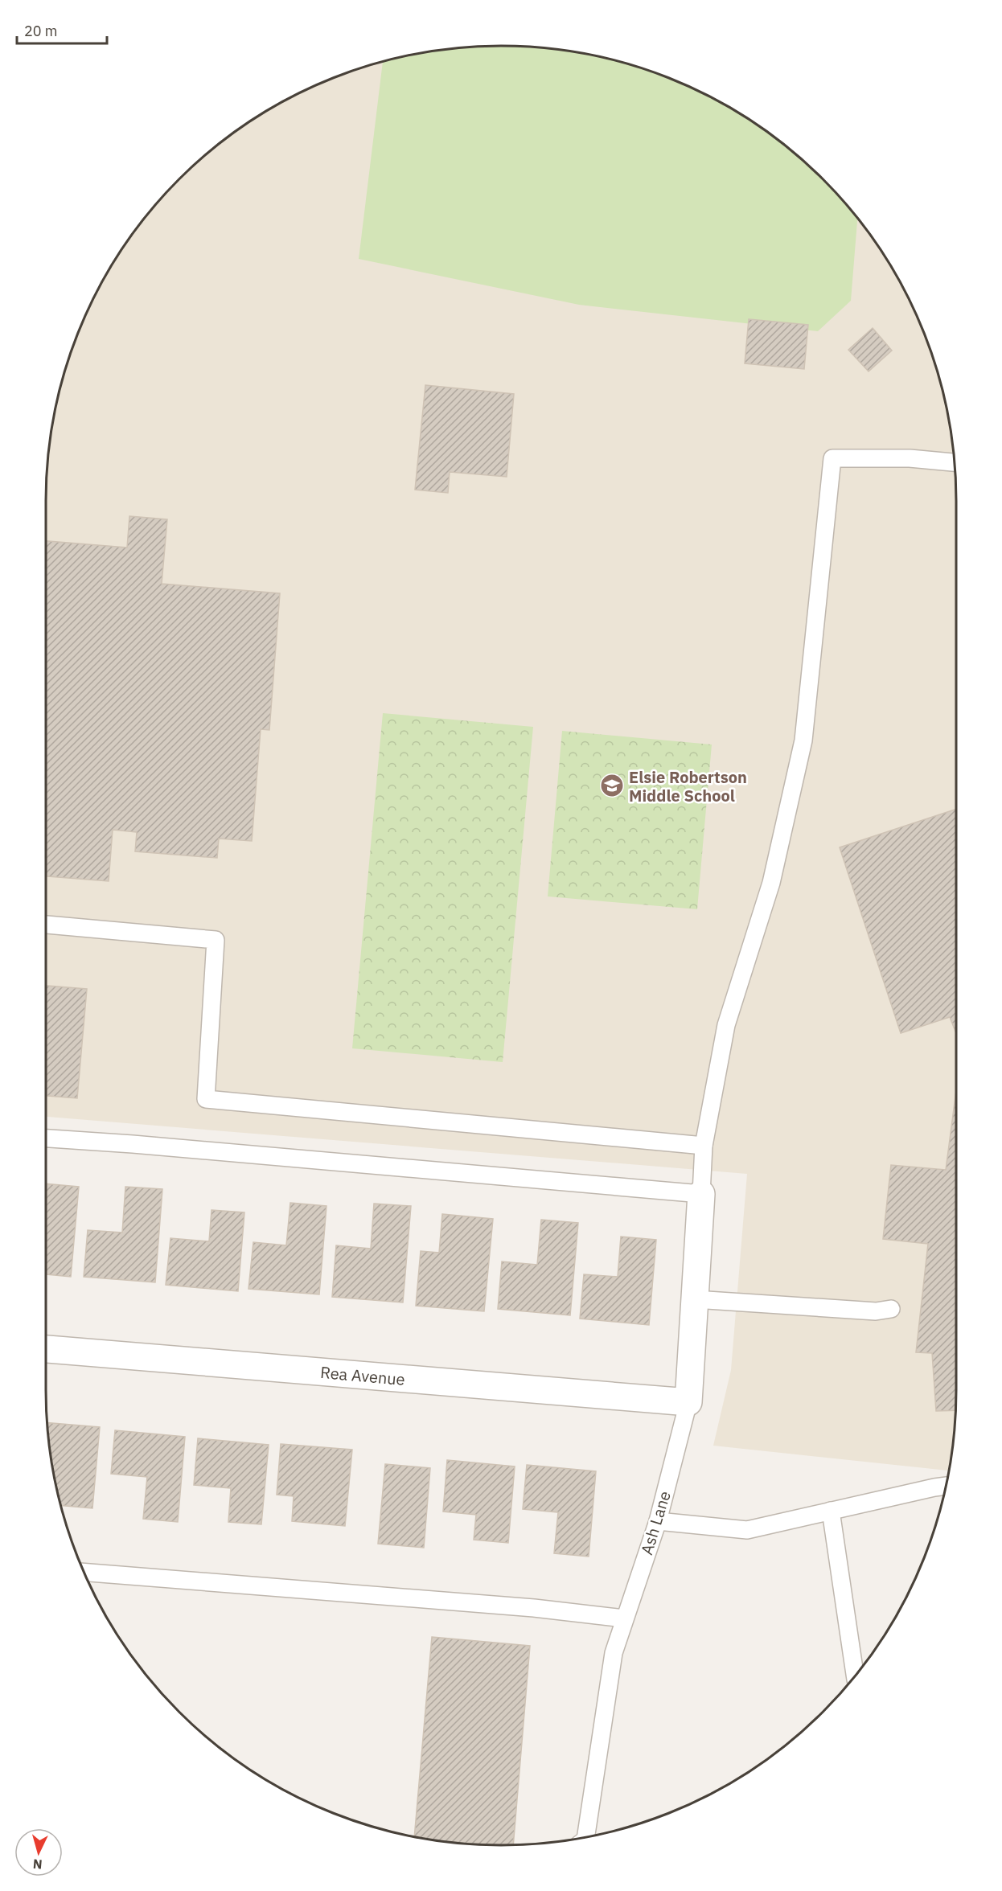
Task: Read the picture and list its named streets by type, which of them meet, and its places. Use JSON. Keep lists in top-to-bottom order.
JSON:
{
  "streets": {
    "street": ["Rea Avenue", "Ash Lane"]
  },
  "crossings": [
    ["Rea Avenue", "Ash Lane"]
  ],
  "places": {
    "school or university": ["Elsie Robertson Middle School"]
  },
  "scale_bar": "20 m",
  "north": "bottom"
}
